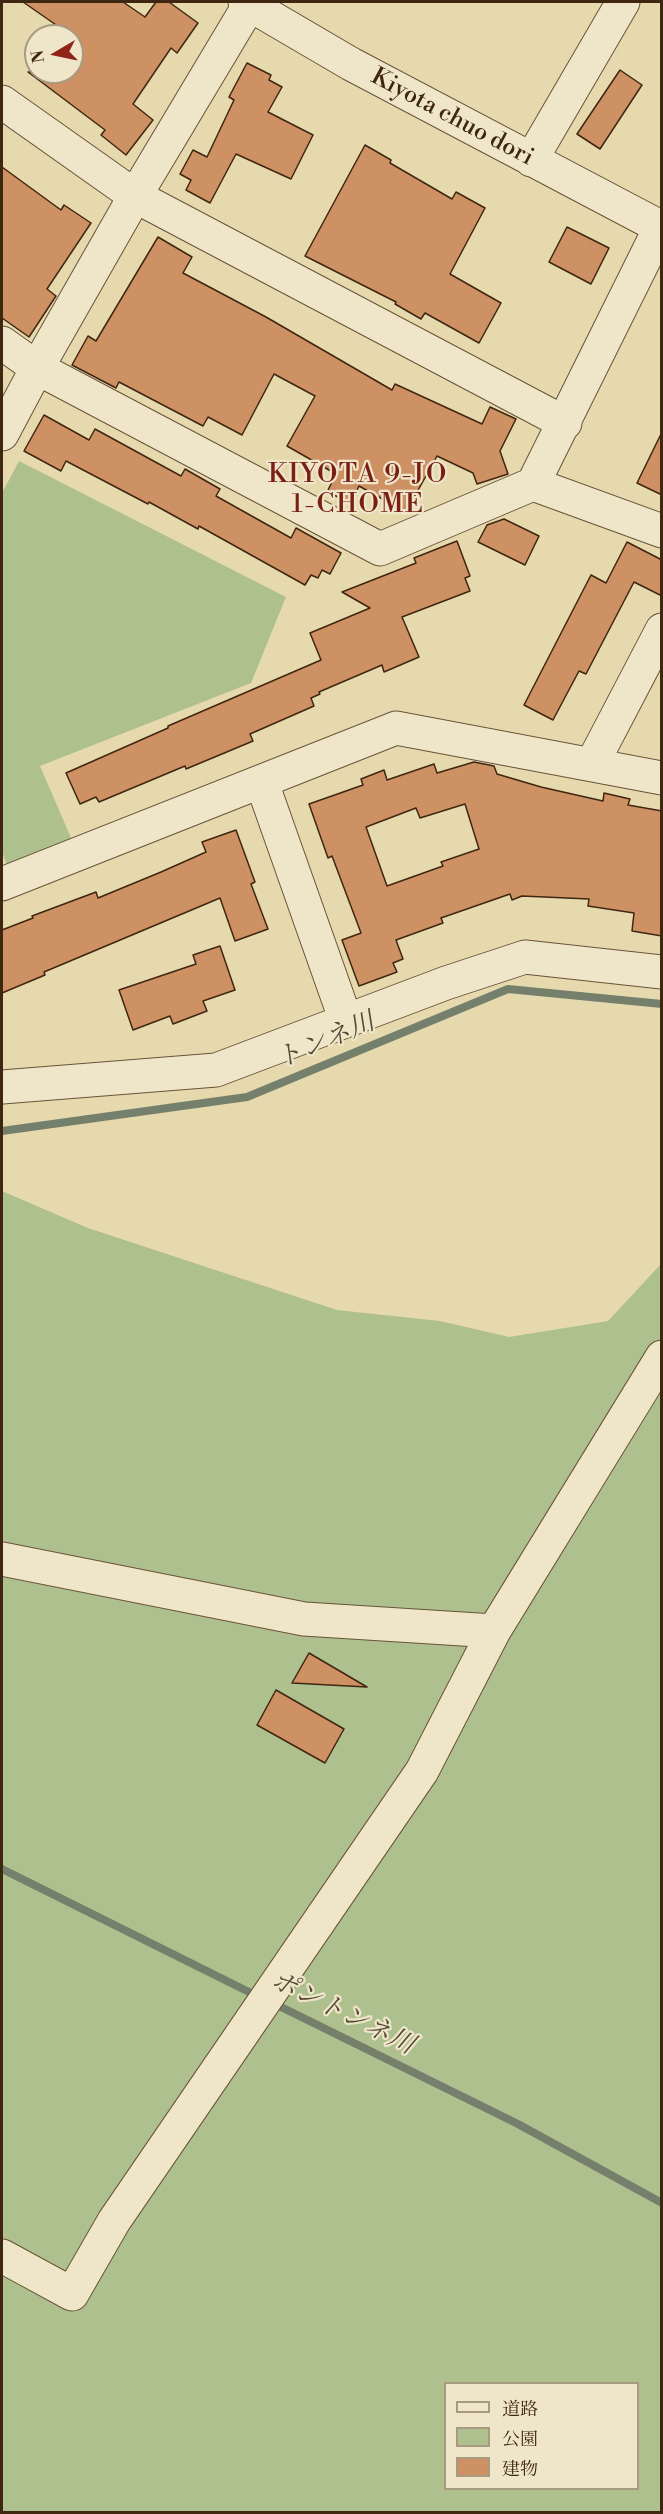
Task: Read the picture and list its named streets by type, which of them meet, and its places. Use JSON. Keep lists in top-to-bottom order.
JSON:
{
  "streets": {
    "street": ["Kiyota chuo dori"]
  },
  "districts": ["KIYOTA 9-JO 1-CHOME"],
  "water": ["トンネ川", "ポントンネ川"],
  "legend": ["道路", "公園", "建物"],
  "north": "left"
}
